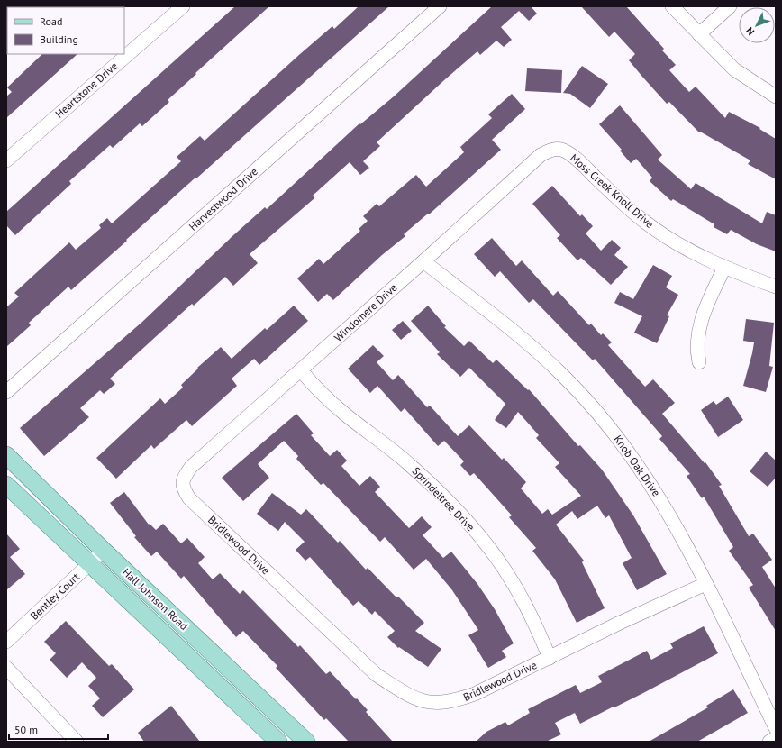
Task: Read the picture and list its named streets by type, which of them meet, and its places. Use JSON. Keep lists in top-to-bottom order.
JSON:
{
  "streets": {
    "main road": ["Hall Johnson Road"],
    "street": [
      "Heartstone Drive",
      "Moss Creek Knoll Drive",
      "Harvestwood Drive",
      "Windomere Drive",
      "Knob Oak Drive",
      "Sprindeltree Drive",
      "Bridlewood Drive",
      "Bentley Court"
    ]
  },
  "crossings": [
    ["Moss Creek Knoll Drive", "Windomere Drive"],
    ["Windomere Drive", "Knob Oak Drive"],
    ["Windomere Drive", "Sprindeltree Drive"],
    ["Windomere Drive", "Bridlewood Drive"],
    ["Knob Oak Drive", "Bridlewood Drive"],
    ["Sprindeltree Drive", "Bridlewood Drive"],
    ["Bentley Court", "Hall Johnson Road"]
  ],
  "legend": ["Road", "Building"],
  "scale_bar": "50 m",
  "north": "bottom left"
}
